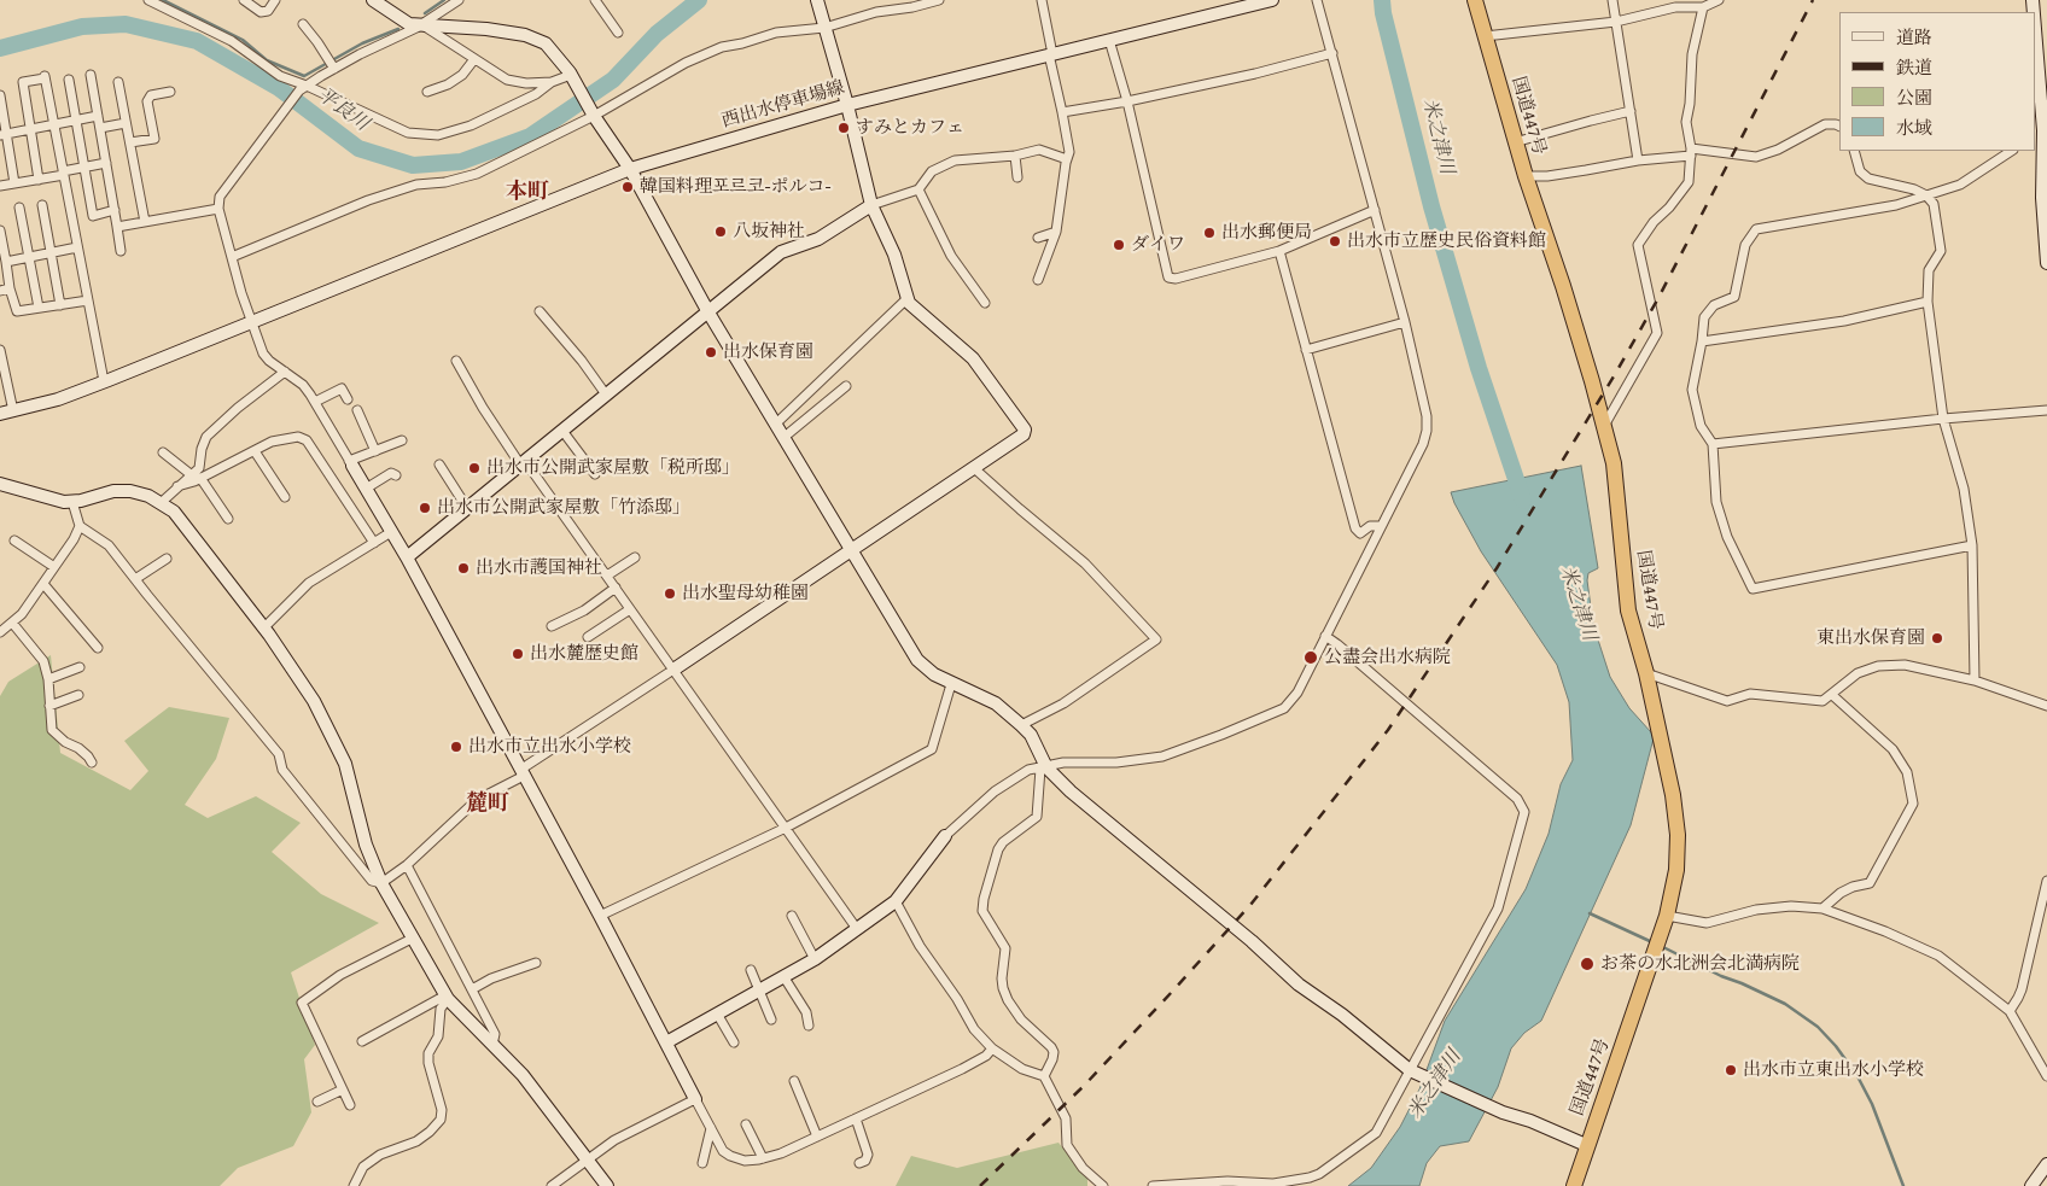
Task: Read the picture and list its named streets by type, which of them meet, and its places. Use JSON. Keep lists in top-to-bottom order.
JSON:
{
  "streets": {
    "highway": ["国道447号"],
    "street": ["西出水停車場線"]
  },
  "districts": ["本町", "麓町"],
  "water": ["平良川", "米之津川"],
  "places": [
    "すみとカフェ",
    "韓国料理포르코-ポルコ-",
    "八坂神社",
    "出水郵便局",
    "出水市立歴史民俗資料館",
    "ダイワ",
    "出水保育園",
    "出水市公開武家屋敷「税所邸」",
    "出水市公開武家屋敷「竹添邸」",
    "出水市護国神社",
    "出水聖母幼稚園",
    "東出水保育園",
    "出水麓歴史館",
    "公盡会出水病院",
    "出水市立出水小学校",
    "お茶の水北洲会北満病院",
    "出水市立東出水小学校"
  ],
  "legend": [
    "道路",
    "鉄道",
    "公園",
    "水域"
  ]
}
